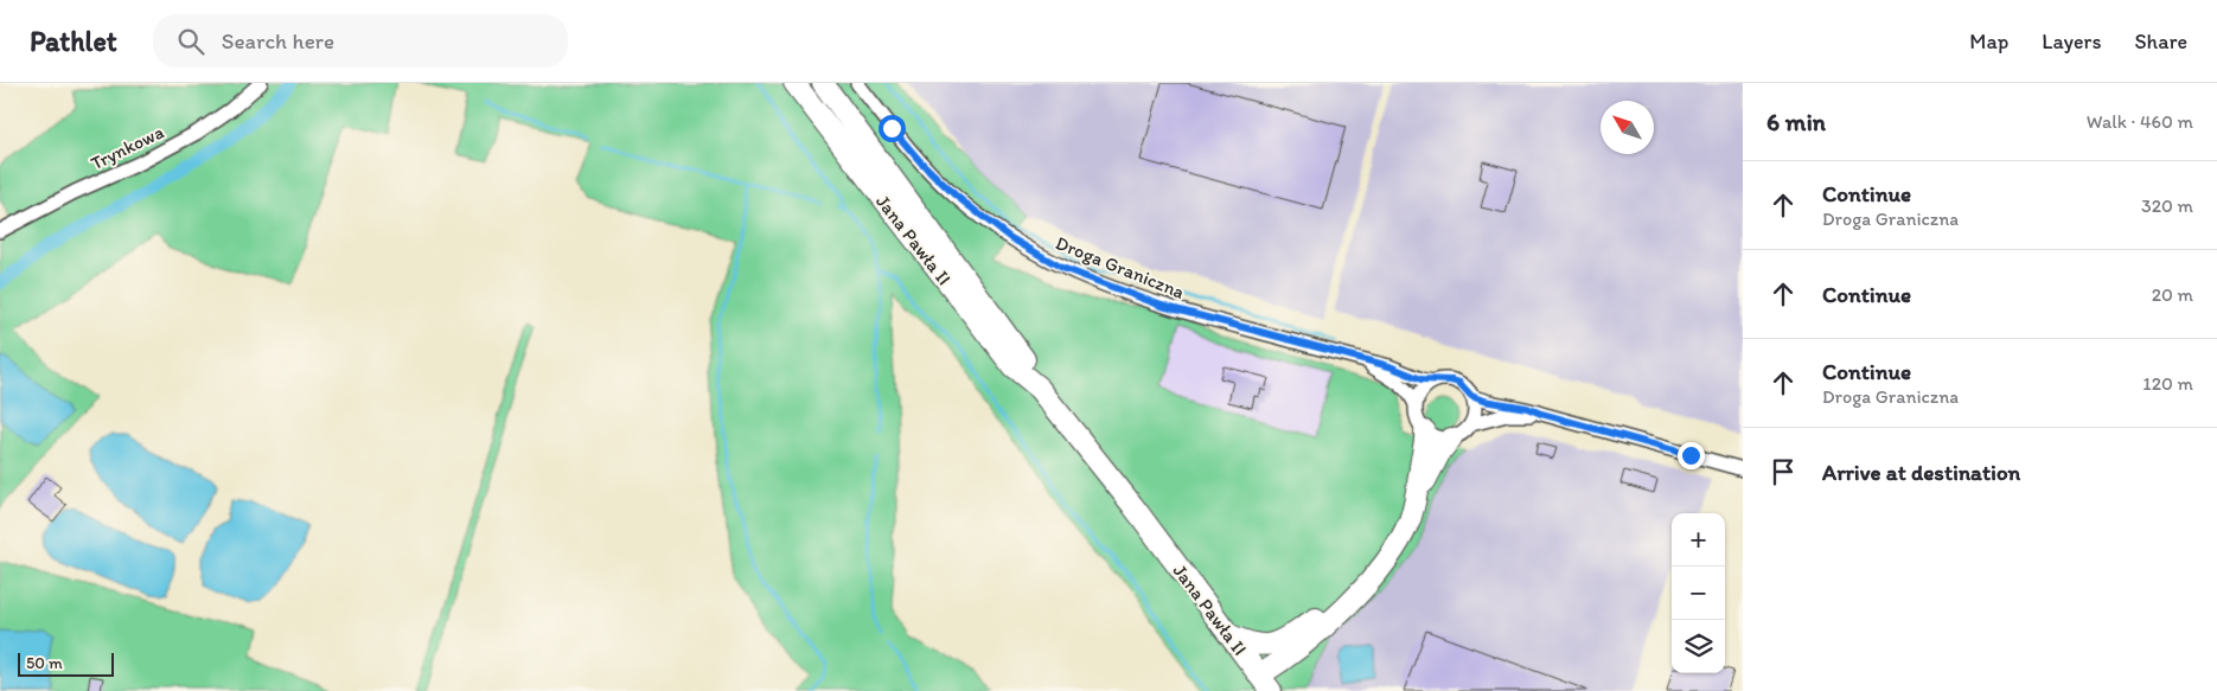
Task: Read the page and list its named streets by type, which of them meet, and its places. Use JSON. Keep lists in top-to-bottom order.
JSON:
{
  "streets": {
    "main road": ["Jana Pawła II"],
    "street": ["Trynkowa", "Droga Graniczna"]
  },
  "scale_bar": "50 m",
  "north": "top left",
  "page": {
    "header": "Pathlet",
    "search": "Search here",
    "nav": ["Map", "Layers", "Share"],
    "heading": ["6 min", "Walk · 460 m"],
    "list": [
      ["Continue", "Droga Graniczna", "320 m"],
      ["Continue", "20 m"],
      ["Continue", "Droga Graniczna", "120 m"],
      "Arrive at destination"
    ],
    "map_buttons": ["+", "−"],
    "scale": "50 m"
  }
}
